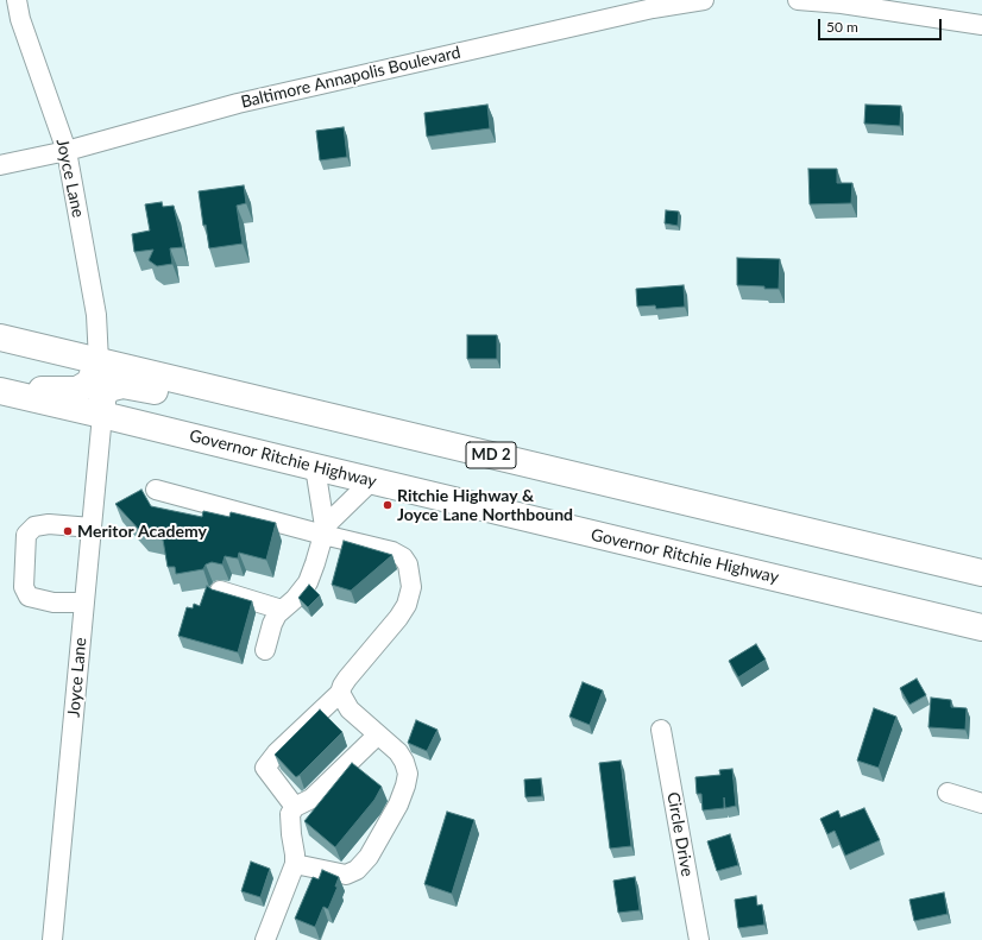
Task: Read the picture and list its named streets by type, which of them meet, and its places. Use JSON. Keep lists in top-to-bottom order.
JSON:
{
  "streets": {
    "highway": ["MD 2", "Governor Ritchie Highway"],
    "street": ["Baltimore Annapolis Boulevard", "Joyce Lane", "Circle Drive"]
  },
  "crossings": [
    ["Baltimore Annapolis Boulevard", "Joyce Lane"],
    ["Joyce Lane", "MD 2"],
    ["Joyce Lane", "Governor Ritchie Highway"]
  ],
  "places": ["Ritchie Highway & Joyce Lane Northbound", "Meritor Academy"],
  "scale_bar": "50 m"
}
